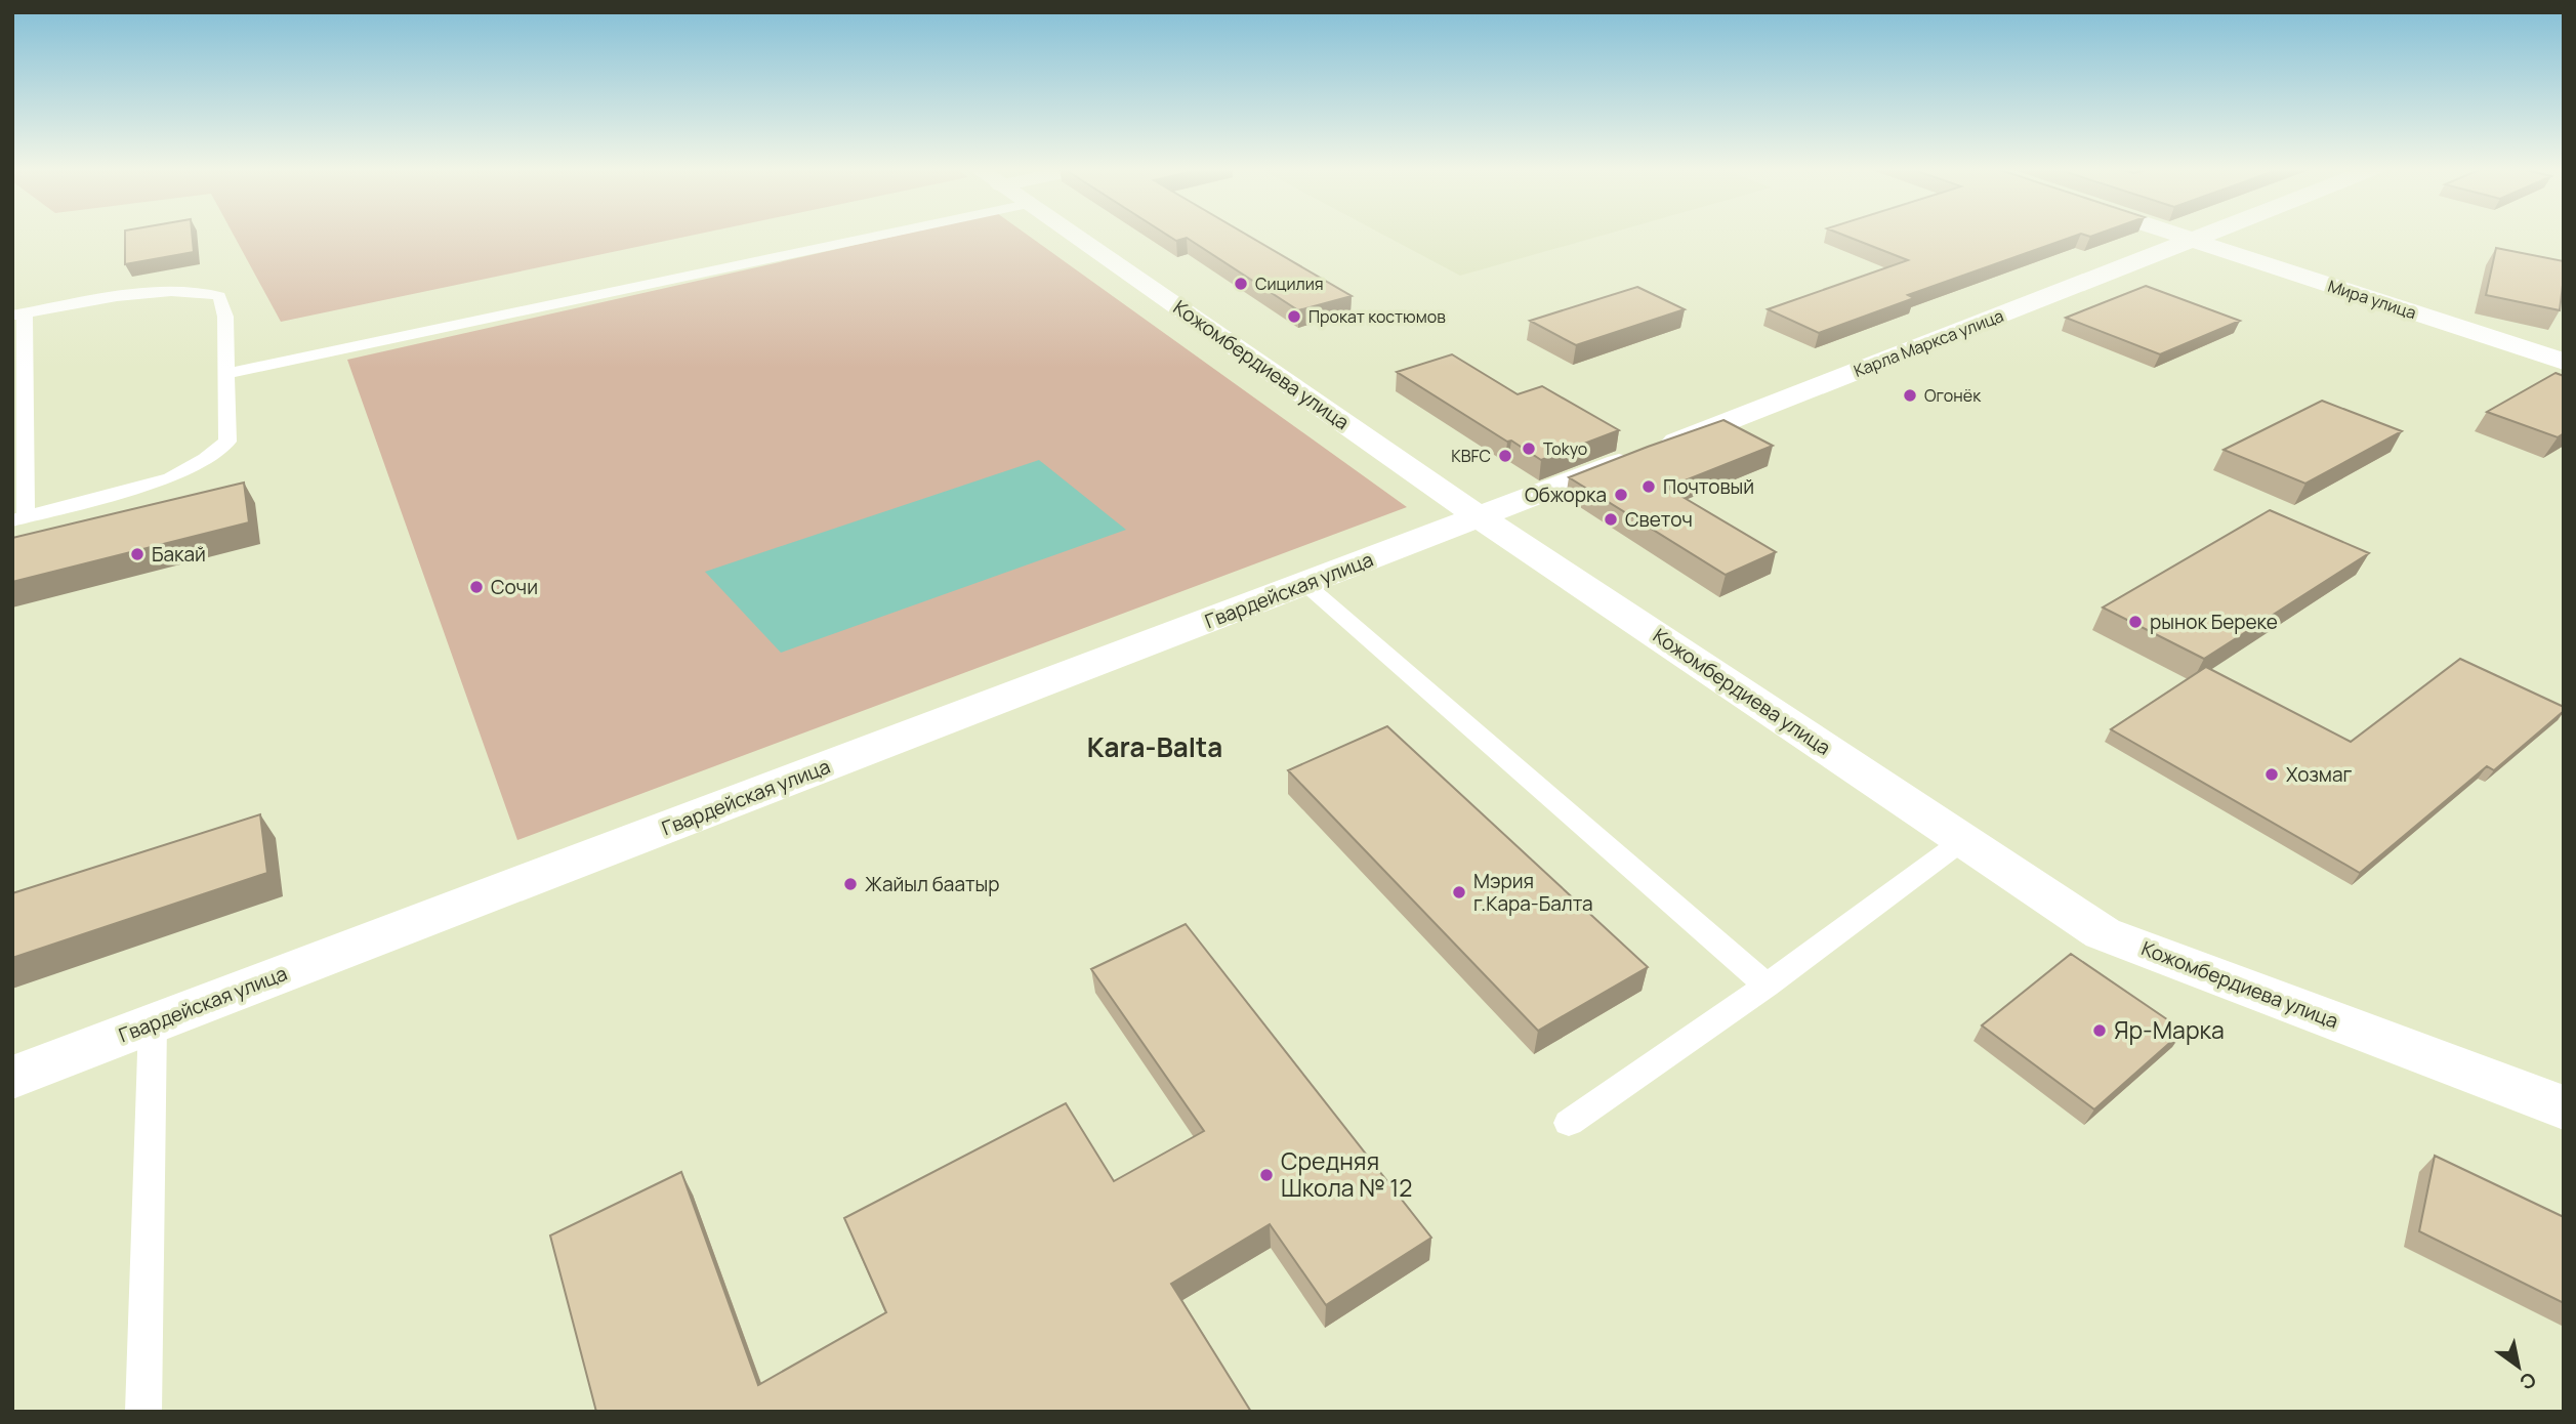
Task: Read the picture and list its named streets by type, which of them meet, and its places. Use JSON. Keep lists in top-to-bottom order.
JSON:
{
  "streets": {
    "street": [
      "Мира улица",
      "Карла Маркса улица",
      "Кожомбердиева улица",
      "Гвардейская улица"
    ]
  },
  "crossings": [
    ["Мира улица", "Карла Маркса улица"],
    ["Карла Маркса улица", "Кожомбердиева улица"],
    ["Карла Маркса улица", "Гвардейская улица"],
    ["Кожомбердиева улица", "Гвардейская улица"]
  ],
  "districts": ["Kara-Balta"],
  "places": [
    "Сицилия",
    "Прокат костюмов",
    "Огонёк",
    "Tokyo",
    "KBFC",
    "Почтовый",
    "Обжорка",
    "Светоч",
    "Бакай",
    "Сочи",
    "рынок Береке",
    "Хозмаг",
    "Жайыл баатыр",
    "Мэрия г.Кара-Балта",
    "Яр-Марка",
    "Средняя Школа № 12"
  ],
  "north": "bottom right"
}
